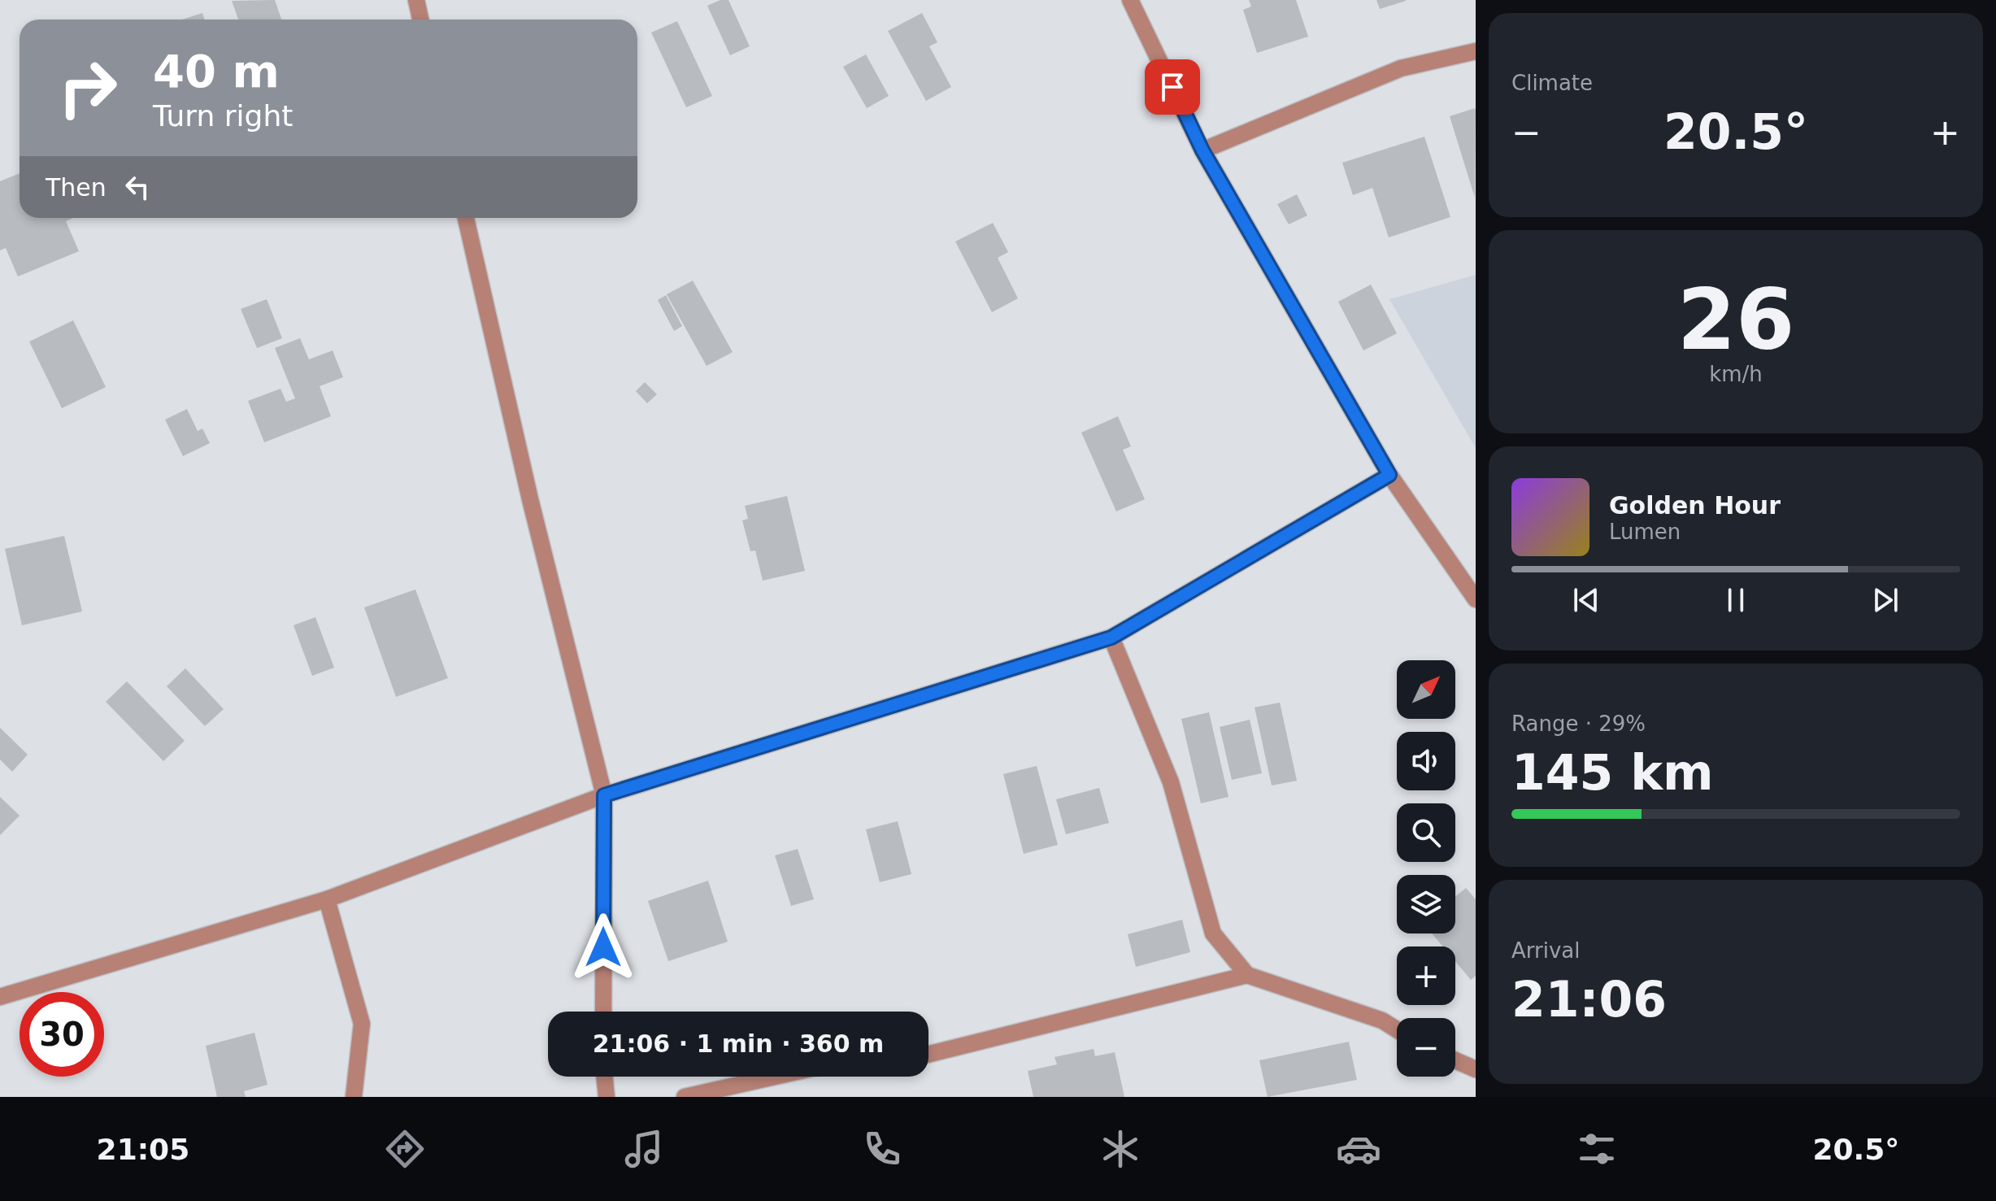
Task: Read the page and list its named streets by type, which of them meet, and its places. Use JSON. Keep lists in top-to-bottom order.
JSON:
{
  "north": "top right",
  "page": {
    "tile": [
      "Climate",
      ["26", "km/h"],
      ["Range · 29%", "145 km"],
      ["Arrival", "21:06"]
    ],
    "turn": ["40 m", "Turn right"],
    "heat": ["−", "20.5°", "+"],
    "then": "Then",
    "song": ["Golden Hour", "Lumen"],
    "map_buttons": ["+", "−"],
    "limit": "30",
    "trip": "21:06 · 1 min · 360 m",
    "tabs": ["21:05", "20.5°"]
  }
}
